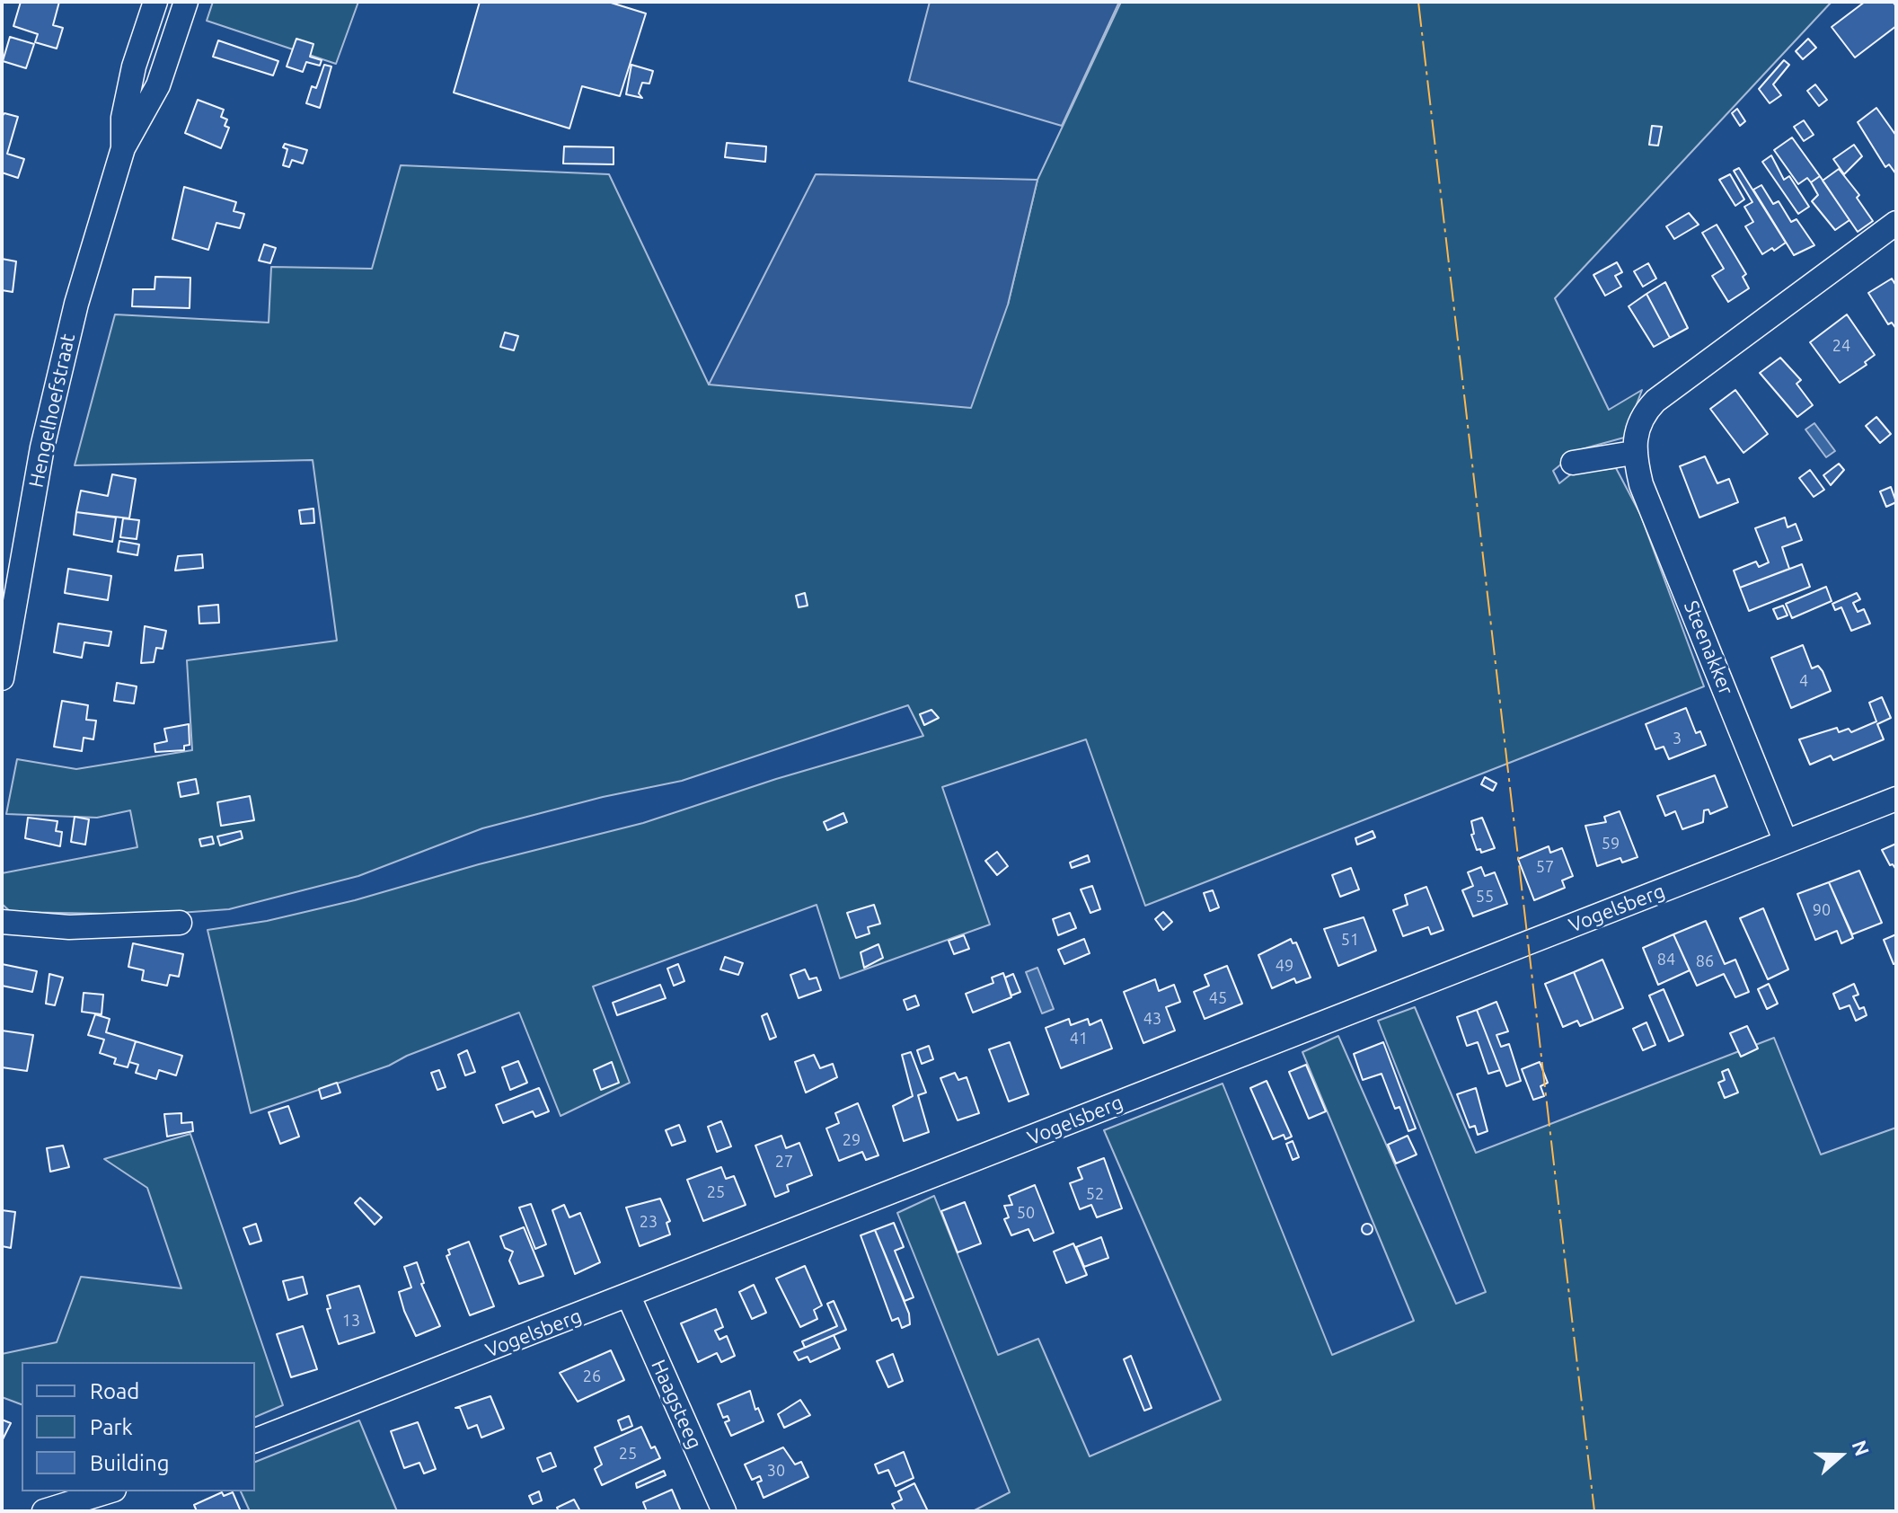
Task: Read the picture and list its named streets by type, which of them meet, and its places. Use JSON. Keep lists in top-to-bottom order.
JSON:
{
  "streets": {
    "street": [
      "Hengelhoefstraat",
      "Steenakker",
      "Vogelsberg",
      "Haagsteeg"
    ]
  },
  "crossings": [
    ["Steenakker", "Vogelsberg"],
    ["Vogelsberg", "Haagsteeg"]
  ],
  "house_numbers": [
    "24",
    "4",
    "3",
    "59",
    "57",
    "55",
    "90",
    "51",
    "84",
    "86",
    "49",
    "45",
    "43",
    "41",
    "29",
    "27",
    "25",
    "52",
    "50",
    "23",
    "13",
    "26",
    "25",
    "30"
  ],
  "legend": ["Road", "Park", "Building"],
  "north": "right"
}
